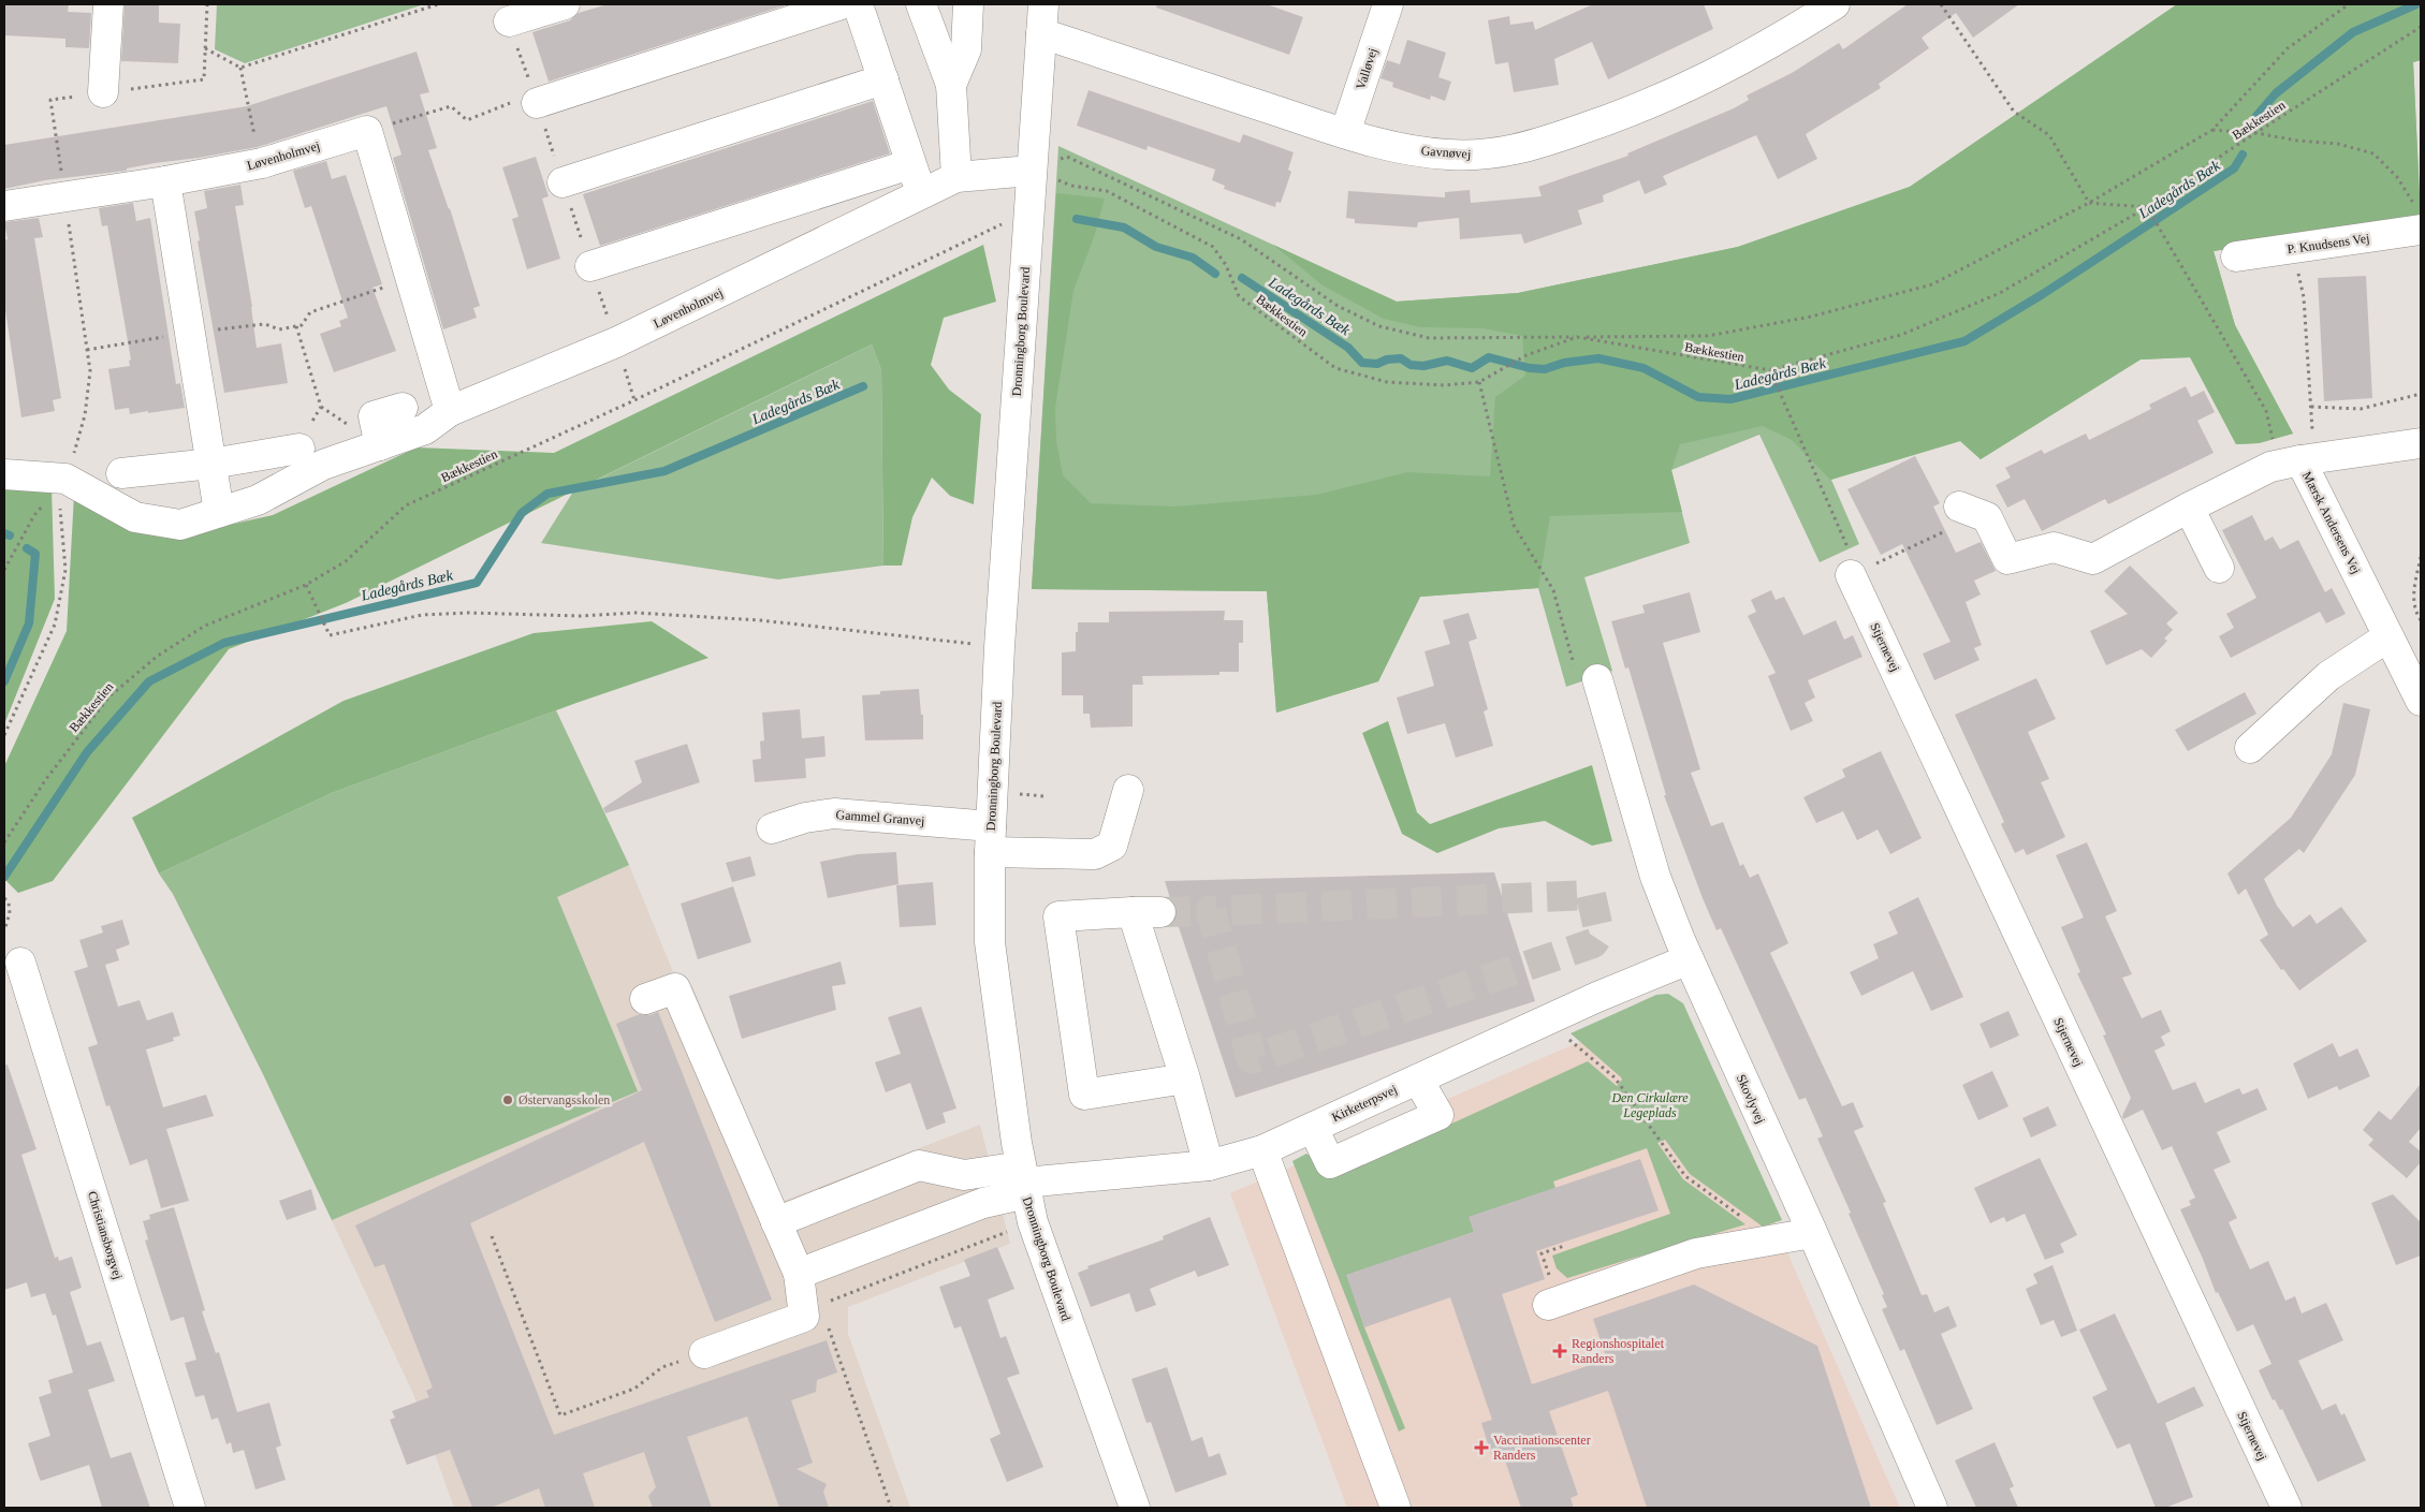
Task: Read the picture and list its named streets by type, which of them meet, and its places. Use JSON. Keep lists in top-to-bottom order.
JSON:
{
  "streets": {
    "street": [
      "Valløvej",
      "Gavnøvej",
      "Løvenholmvej",
      "P. Knudsens Vej",
      "Dronningborg Boulevard",
      "Mærsk Andersens Vej",
      "Stjernevej",
      "Gammel Granvej",
      "Skovlyvej",
      "Kirketerpsvej",
      "Christiansborgvej"
    ],
    "path": ["Bækkestien"]
  },
  "crossings": [
    ["Valløvej", "Gavnøvej"],
    ["Bækkestien", "Løvenholmvej"],
    ["Bækkestien", "Dronningborg Boulevard"],
    ["Gavnøvej", "Dronningborg Boulevard"],
    ["Løvenholmvej", "Dronningborg Boulevard"],
    ["Dronningborg Boulevard", "Gammel Granvej"],
    ["Dronningborg Boulevard", "Kirketerpsvej"],
    ["Skovlyvej", "Kirketerpsvej"]
  ],
  "water": ["Ladegårds Bæk"],
  "parks": ["Den Cirkulære Legeplads"],
  "places": {
    "other": ["Østervangsskolen"],
    "health": ["Regionshospitalet Randers", "Vaccinationscenter Randers"]
  }
}
